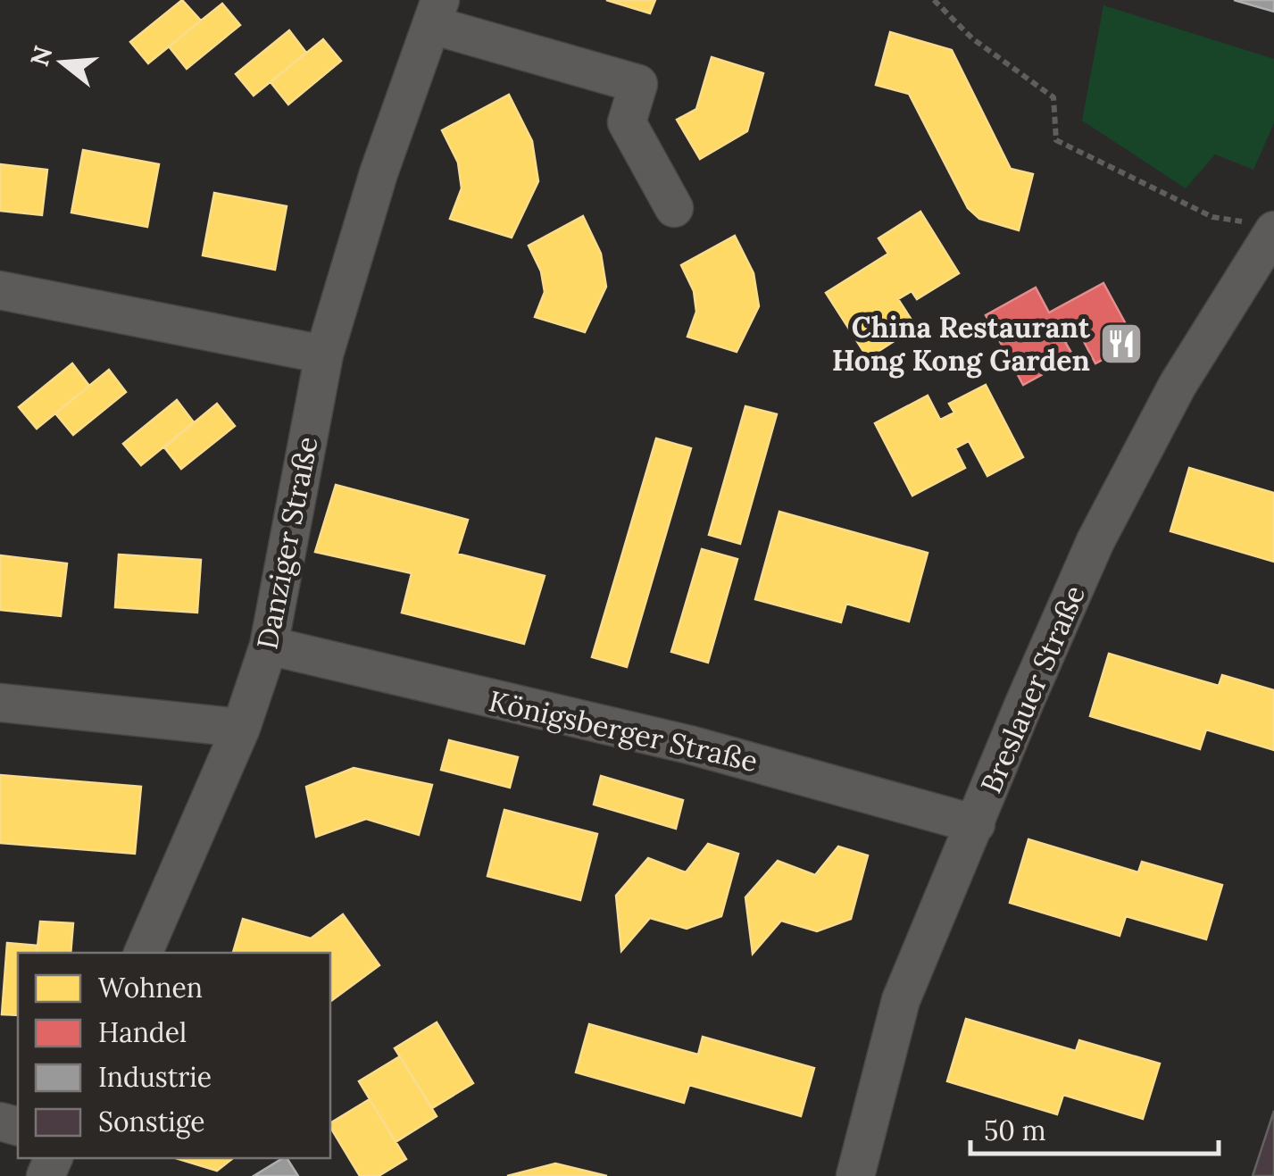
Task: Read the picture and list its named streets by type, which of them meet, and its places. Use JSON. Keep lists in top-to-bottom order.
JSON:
{
  "streets": {
    "street": ["Danziger Straße", "Breslauer Straße", "Königsberger Straße"]
  },
  "crossings": [
    ["Danziger Straße", "Königsberger Straße"],
    ["Breslauer Straße", "Königsberger Straße"]
  ],
  "places": {
    "restaurant": ["China Restaurant Hong Kong Garden"]
  },
  "legend": [
    "Wohnen",
    "Handel",
    "Industrie",
    "Sonstige"
  ],
  "scale_bar": "50 m",
  "north": "left"
}
